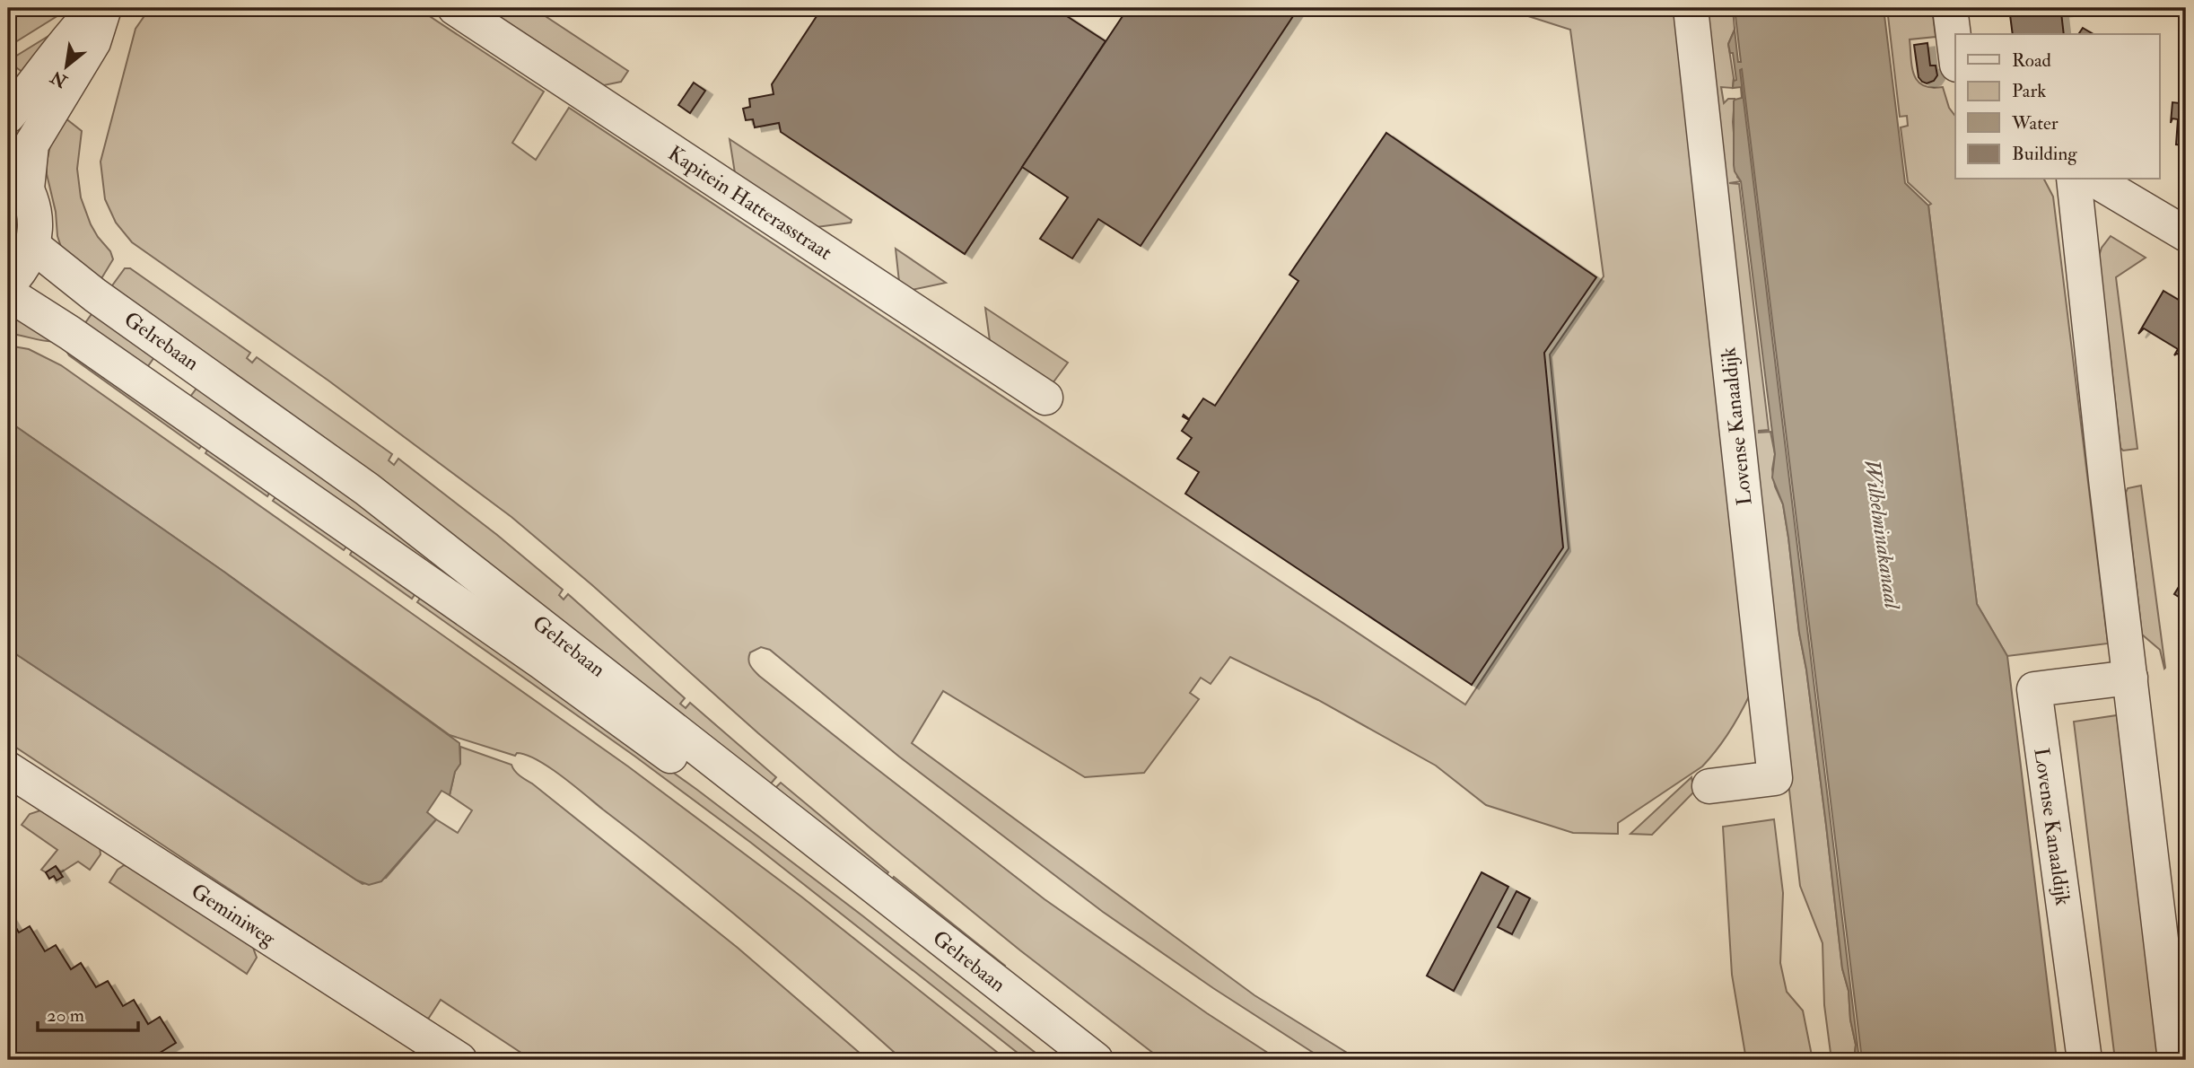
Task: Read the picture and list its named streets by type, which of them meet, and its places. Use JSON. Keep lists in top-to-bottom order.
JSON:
{
  "streets": {
    "street": [
      "Kapitein Hatterasstraat",
      "Gelrebaan",
      "Lovense Kanaaldijk",
      "Geminiweg"
    ]
  },
  "water": ["Wilhelminakanaal"],
  "legend": [
    "Road",
    "Park",
    "Water",
    "Building"
  ],
  "scale_bar": "20 m",
  "north": "bottom left"
}
